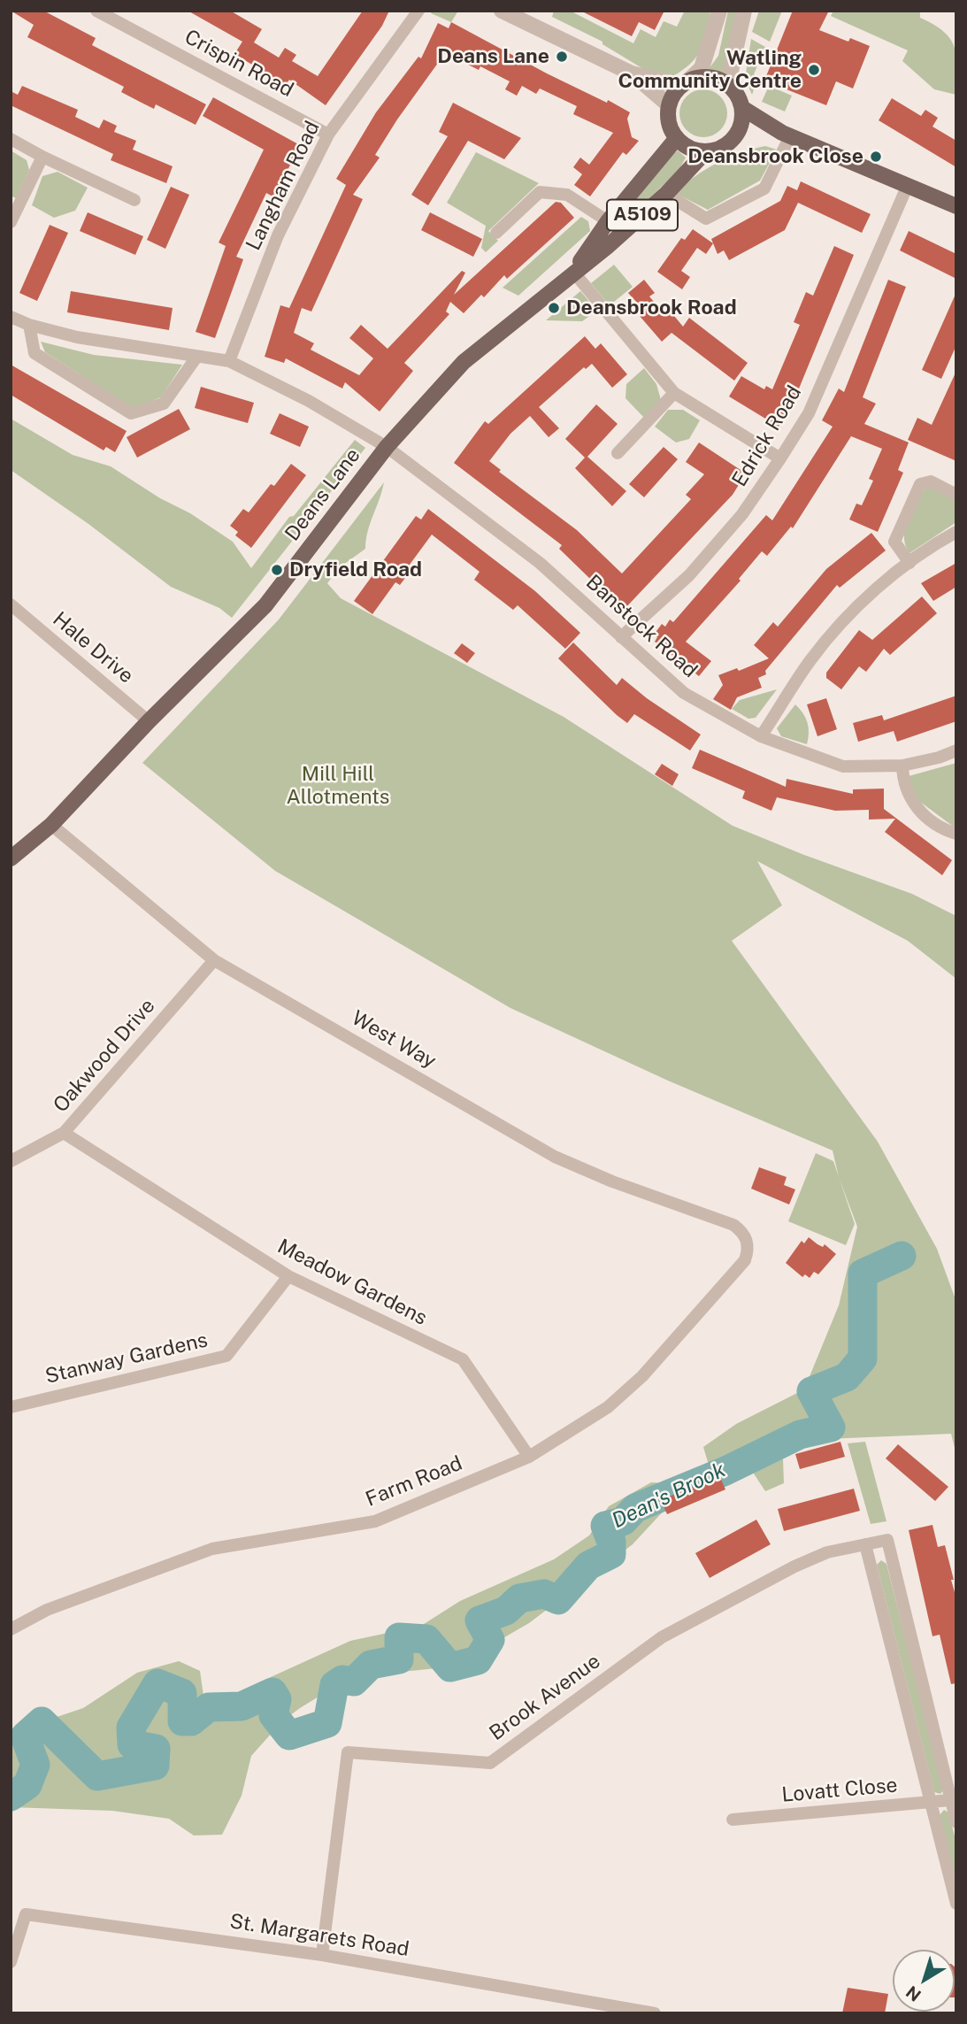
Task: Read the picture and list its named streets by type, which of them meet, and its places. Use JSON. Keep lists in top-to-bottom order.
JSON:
{
  "streets": {
    "main road": ["A5109", "Deans Lane"],
    "street": [
      "Crispin Road",
      "Langham Road",
      "Edrick Road",
      "Banstock Road",
      "Hale Drive",
      "West Way",
      "Oakwood Drive",
      "Meadow Gardens",
      "Stanway Gardens",
      "Farm Road",
      "Brook Avenue",
      "Lovatt Close",
      "St. Margarets Road"
    ]
  },
  "crossings": [
    ["Crispin Road", "Langham Road"],
    ["Edrick Road", "Banstock Road"],
    ["Deans Lane", "Banstock Road"],
    ["Deans Lane", "Hale Drive"],
    ["Deans Lane", "West Way"],
    ["West Way", "Oakwood Drive"],
    ["West Way", "Farm Road"],
    ["Oakwood Drive", "Meadow Gardens"],
    ["Meadow Gardens", "Stanway Gardens"],
    ["Meadow Gardens", "Farm Road"],
    ["Brook Avenue", "Lovatt Close"],
    ["Brook Avenue", "St. Margarets Road"]
  ],
  "water": ["Dean's Brook"],
  "parks": ["Mill Hill Allotments"],
  "places": [
    "Deans Lane",
    "Watling Community Centre",
    "Deansbrook Close",
    "Deansbrook Road",
    "Dryfield Road"
  ],
  "north": "bottom left"
}
